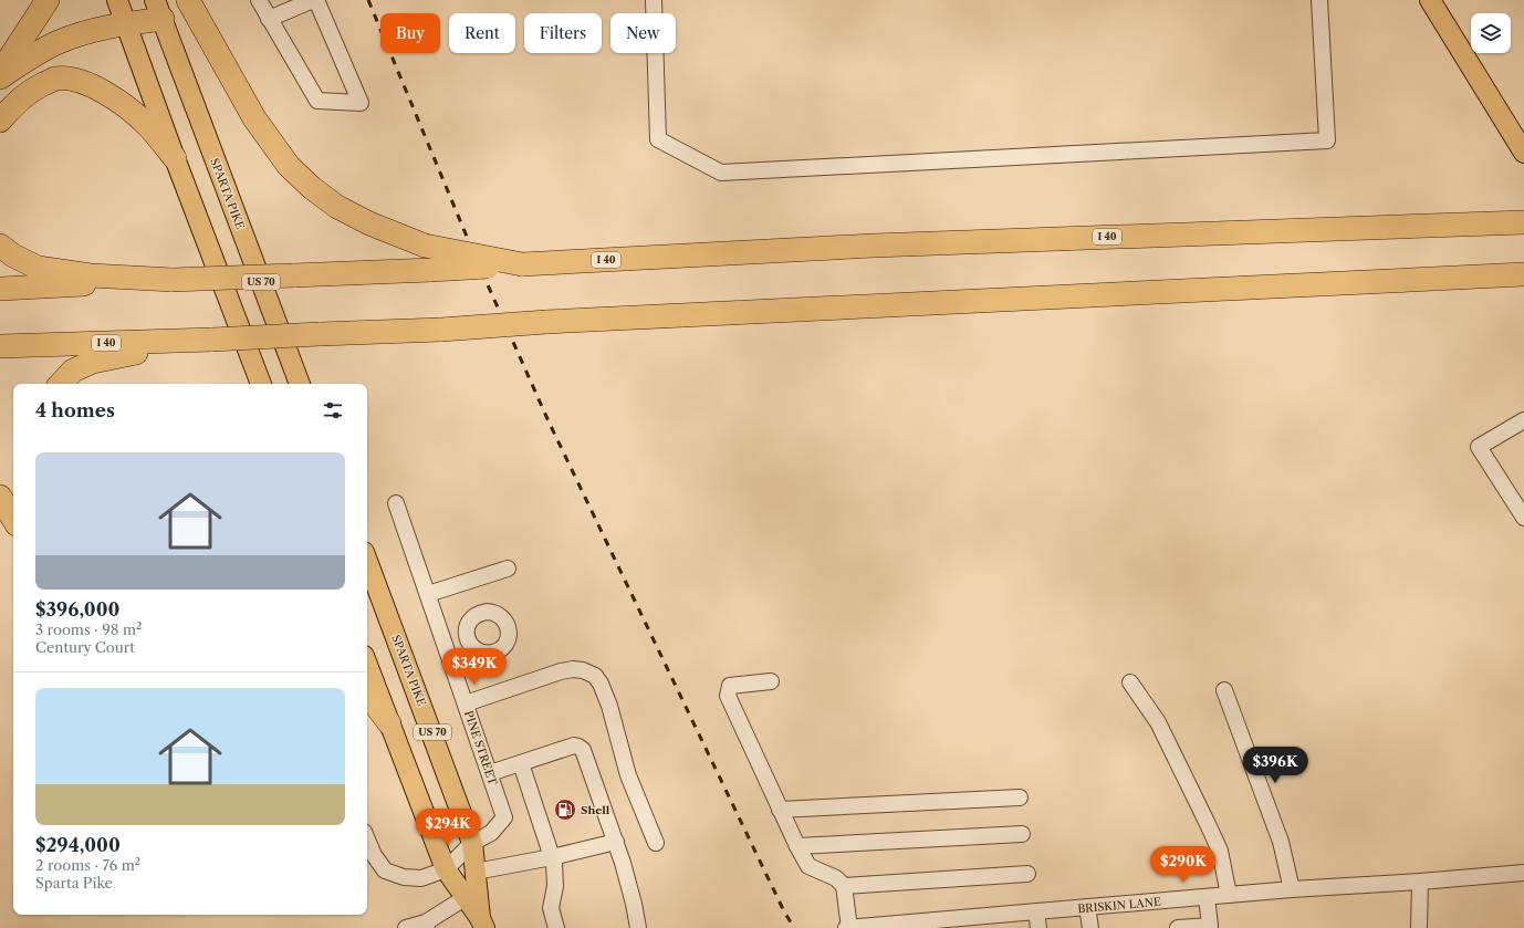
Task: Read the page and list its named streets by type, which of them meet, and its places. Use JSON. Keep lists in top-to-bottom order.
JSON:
{
  "streets": {
    "highway": ["I 40"],
    "main road": ["SPARTA PIKE", "US 70"],
    "street": ["PINE STREET", "BRISKIN LANE"]
  },
  "crossings": [
    ["SPARTA PIKE", "PINE STREET"]
  ],
  "places": {
    "fuel station": ["Shell"]
  },
  "page": {
    "chip": [
      "Buy",
      "Rent",
      "Filters",
      "New"
    ],
    "heading": "4 homes",
    "list": [
      {
        "name": "$396,000",
        "note": "3 rooms · 98 m² · Century Court"
      },
      {
        "name": "$294,000",
        "note": "2 rooms · 76 m² · Sparta Pike"
      }
    ],
    "price": [
      "$349K",
      "$396K",
      "$294K",
      "$290K"
    ]
  }
}
